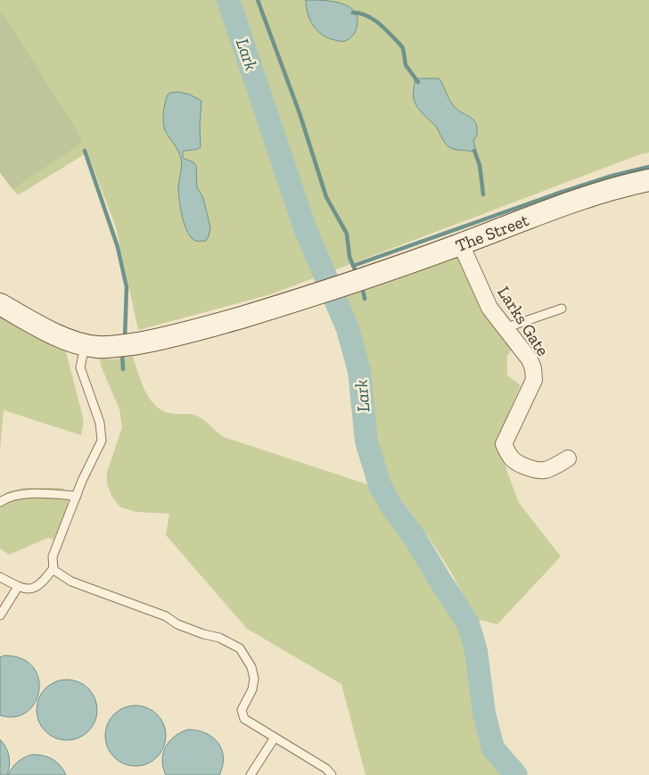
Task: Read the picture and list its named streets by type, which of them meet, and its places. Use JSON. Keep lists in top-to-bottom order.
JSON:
{
  "streets": {
    "main road": ["The Street"],
    "street": ["Larks Gate"]
  },
  "crossings": [
    ["The Street", "Larks Gate"]
  ],
  "water": ["Lark"]
}
